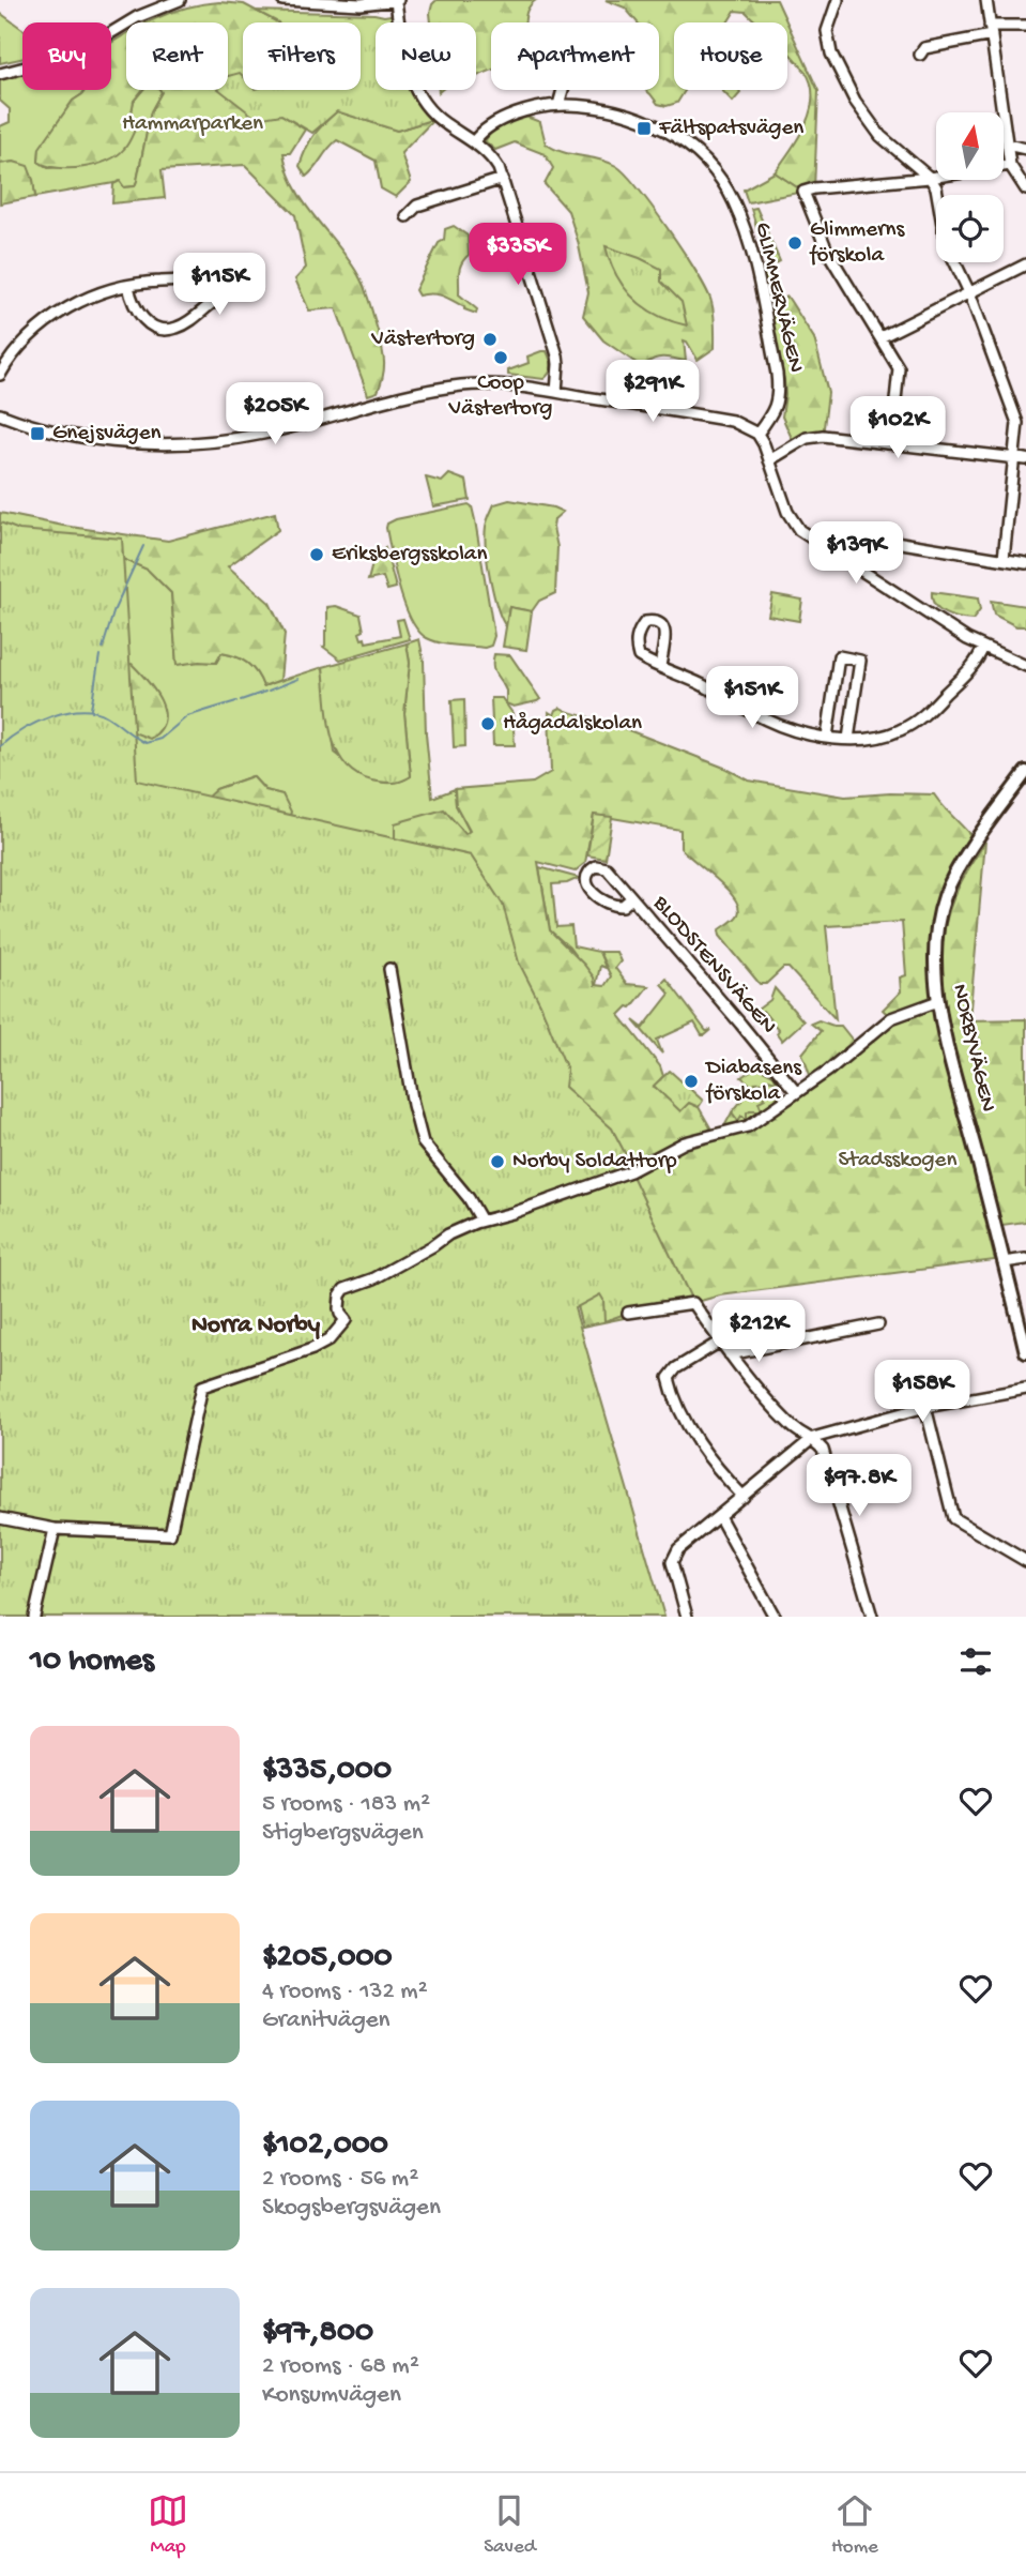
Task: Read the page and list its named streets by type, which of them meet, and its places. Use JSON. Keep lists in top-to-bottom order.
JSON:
{
  "streets": {
    "street": ["GLIMMERVÄGEN", "BLODSTENSVÄGEN", "NORBYVÄGEN"]
  },
  "districts": ["Norra Norby"],
  "parks": ["Hammarparken", "Stadsskogen"],
  "places": {
    "transit": ["Fältspatsvägen", "Gnejsvägen"],
    "other": [
      "Glimmerns förskola",
      "Västertorg",
      "Coop Västertorg",
      "Eriksbergsskolan",
      "Hågadalskolan",
      "Diabasens förskola",
      "Norby Soldattorp"
    ]
  },
  "north": "top",
  "page": {
    "chip": [
      "Buy",
      "Rent",
      "Filters",
      "New",
      "Apartment",
      "House"
    ],
    "price": [
      "$335K",
      "$115K",
      "$291K",
      "$205K",
      "$102K",
      "$139K",
      "$151K",
      "$212K",
      "$158K",
      "$97.8K"
    ],
    "heading": "10 homes",
    "list": [
      {
        "name": "$335,000",
        "note": "5 rooms · 183 m² · Stigbergsvägen"
      },
      {
        "name": "$205,000",
        "note": "4 rooms · 132 m² · Granitvägen"
      },
      {
        "name": "$102,000",
        "note": "2 rooms · 56 m² · Skogsbergsvägen"
      },
      {
        "name": "$97,800",
        "note": "2 rooms · 68 m² · Konsumvägen"
      }
    ],
    "tabs": ["Map", "Saved", "Home"]
  }
}
